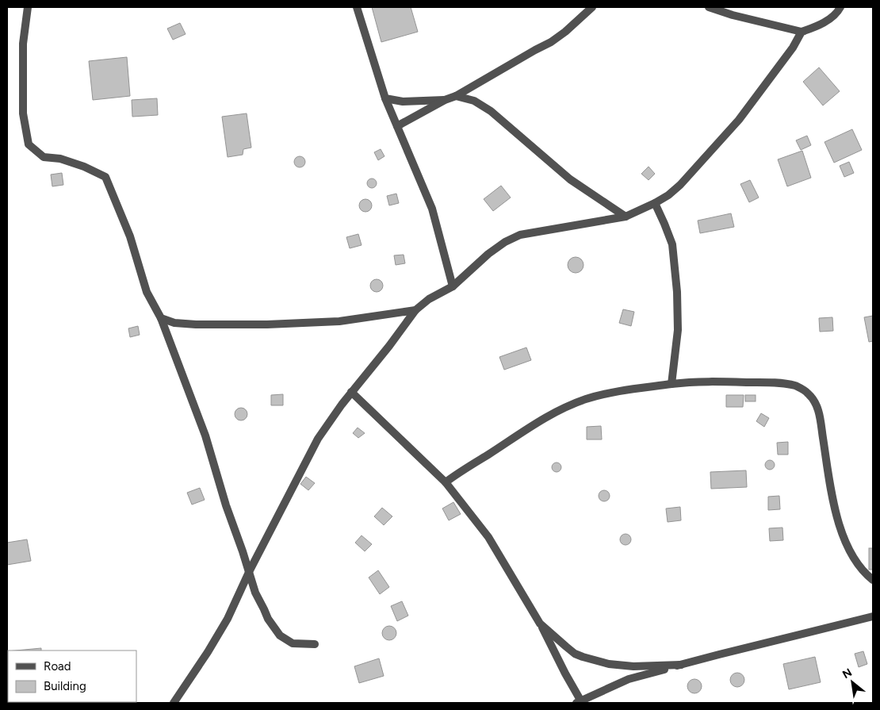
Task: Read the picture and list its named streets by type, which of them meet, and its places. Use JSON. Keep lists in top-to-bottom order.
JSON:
{
  "legend": ["Road", "Building"],
  "north": "top left"
}
